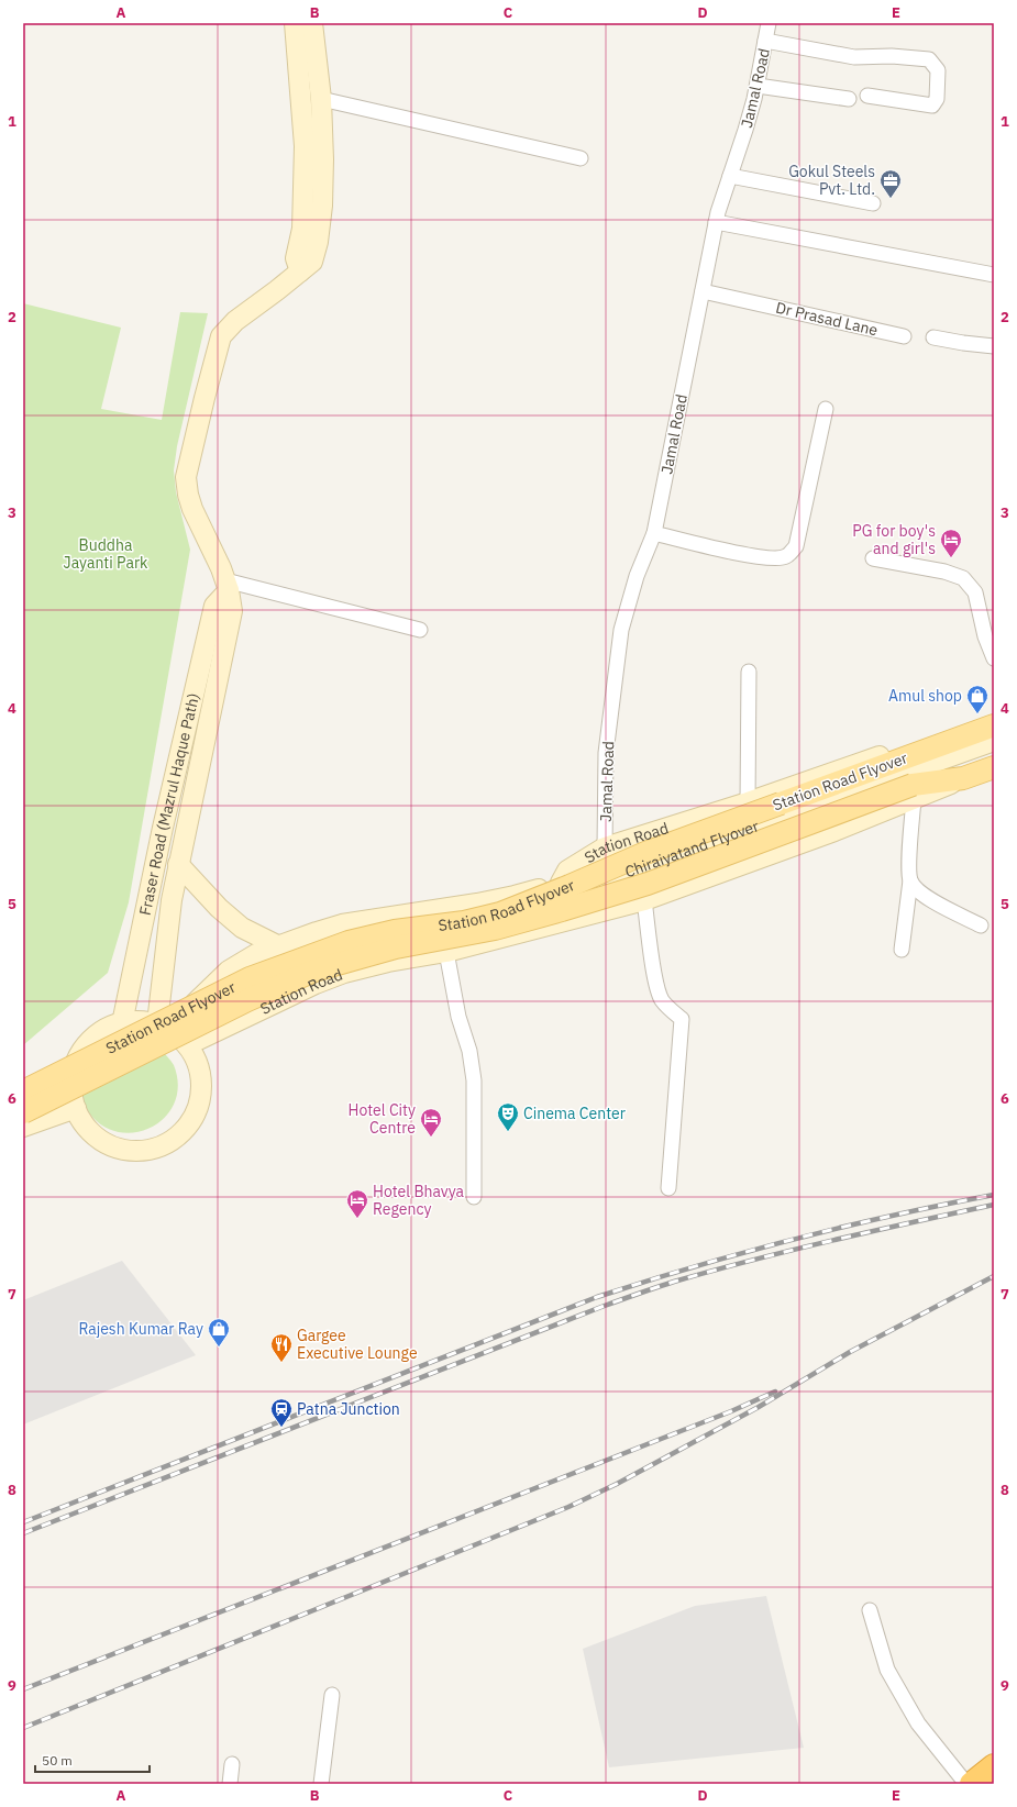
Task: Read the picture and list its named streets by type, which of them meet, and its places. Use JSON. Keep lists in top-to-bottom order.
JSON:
{
  "streets": {
    "main road": [
      "Station Road Flyover",
      "Fraser Road (Mazrul Haque Path)",
      "Station Road",
      "Chiraiyatand Flyover"
    ],
    "street": ["Jamal Road", "Dr Prasad Lane"]
  },
  "crossings": [
    ["Jamal Road", "Dr Prasad Lane"],
    ["Jamal Road", "Station Road"],
    ["Station Road Flyover", "Station Road"],
    ["Fraser Road (Mazrul Haque Path)", "Station Road"],
    ["Fraser Road (Mazrul Haque Path)", "Chiraiyatand Flyover"],
    ["Station Road", "Chiraiyatand Flyover"]
  ],
  "parks": ["Buddha Jayanti Park"],
  "places": {
    "office": ["Gokul Steels Pvt. Ltd."],
    "hotel": ["PG for boy's and girl's", "Hotel City Centre", "Hotel Bhavya Regency"],
    "shop": ["Amul shop", "Rajesh Kumar Ray"],
    "theatre": ["Cinema Center"],
    "restaurant": ["Gargee Executive Lounge"],
    "station": ["Patna Junction"]
  },
  "scale_bar": "50 m",
  "grid": {
    "columns": [
      "A",
      "B",
      "C",
      "D",
      "E"
    ],
    "rows": [
      "1",
      "2",
      "3",
      "4",
      "5",
      "6",
      "7",
      "8",
      "9"
    ]
  }
}
